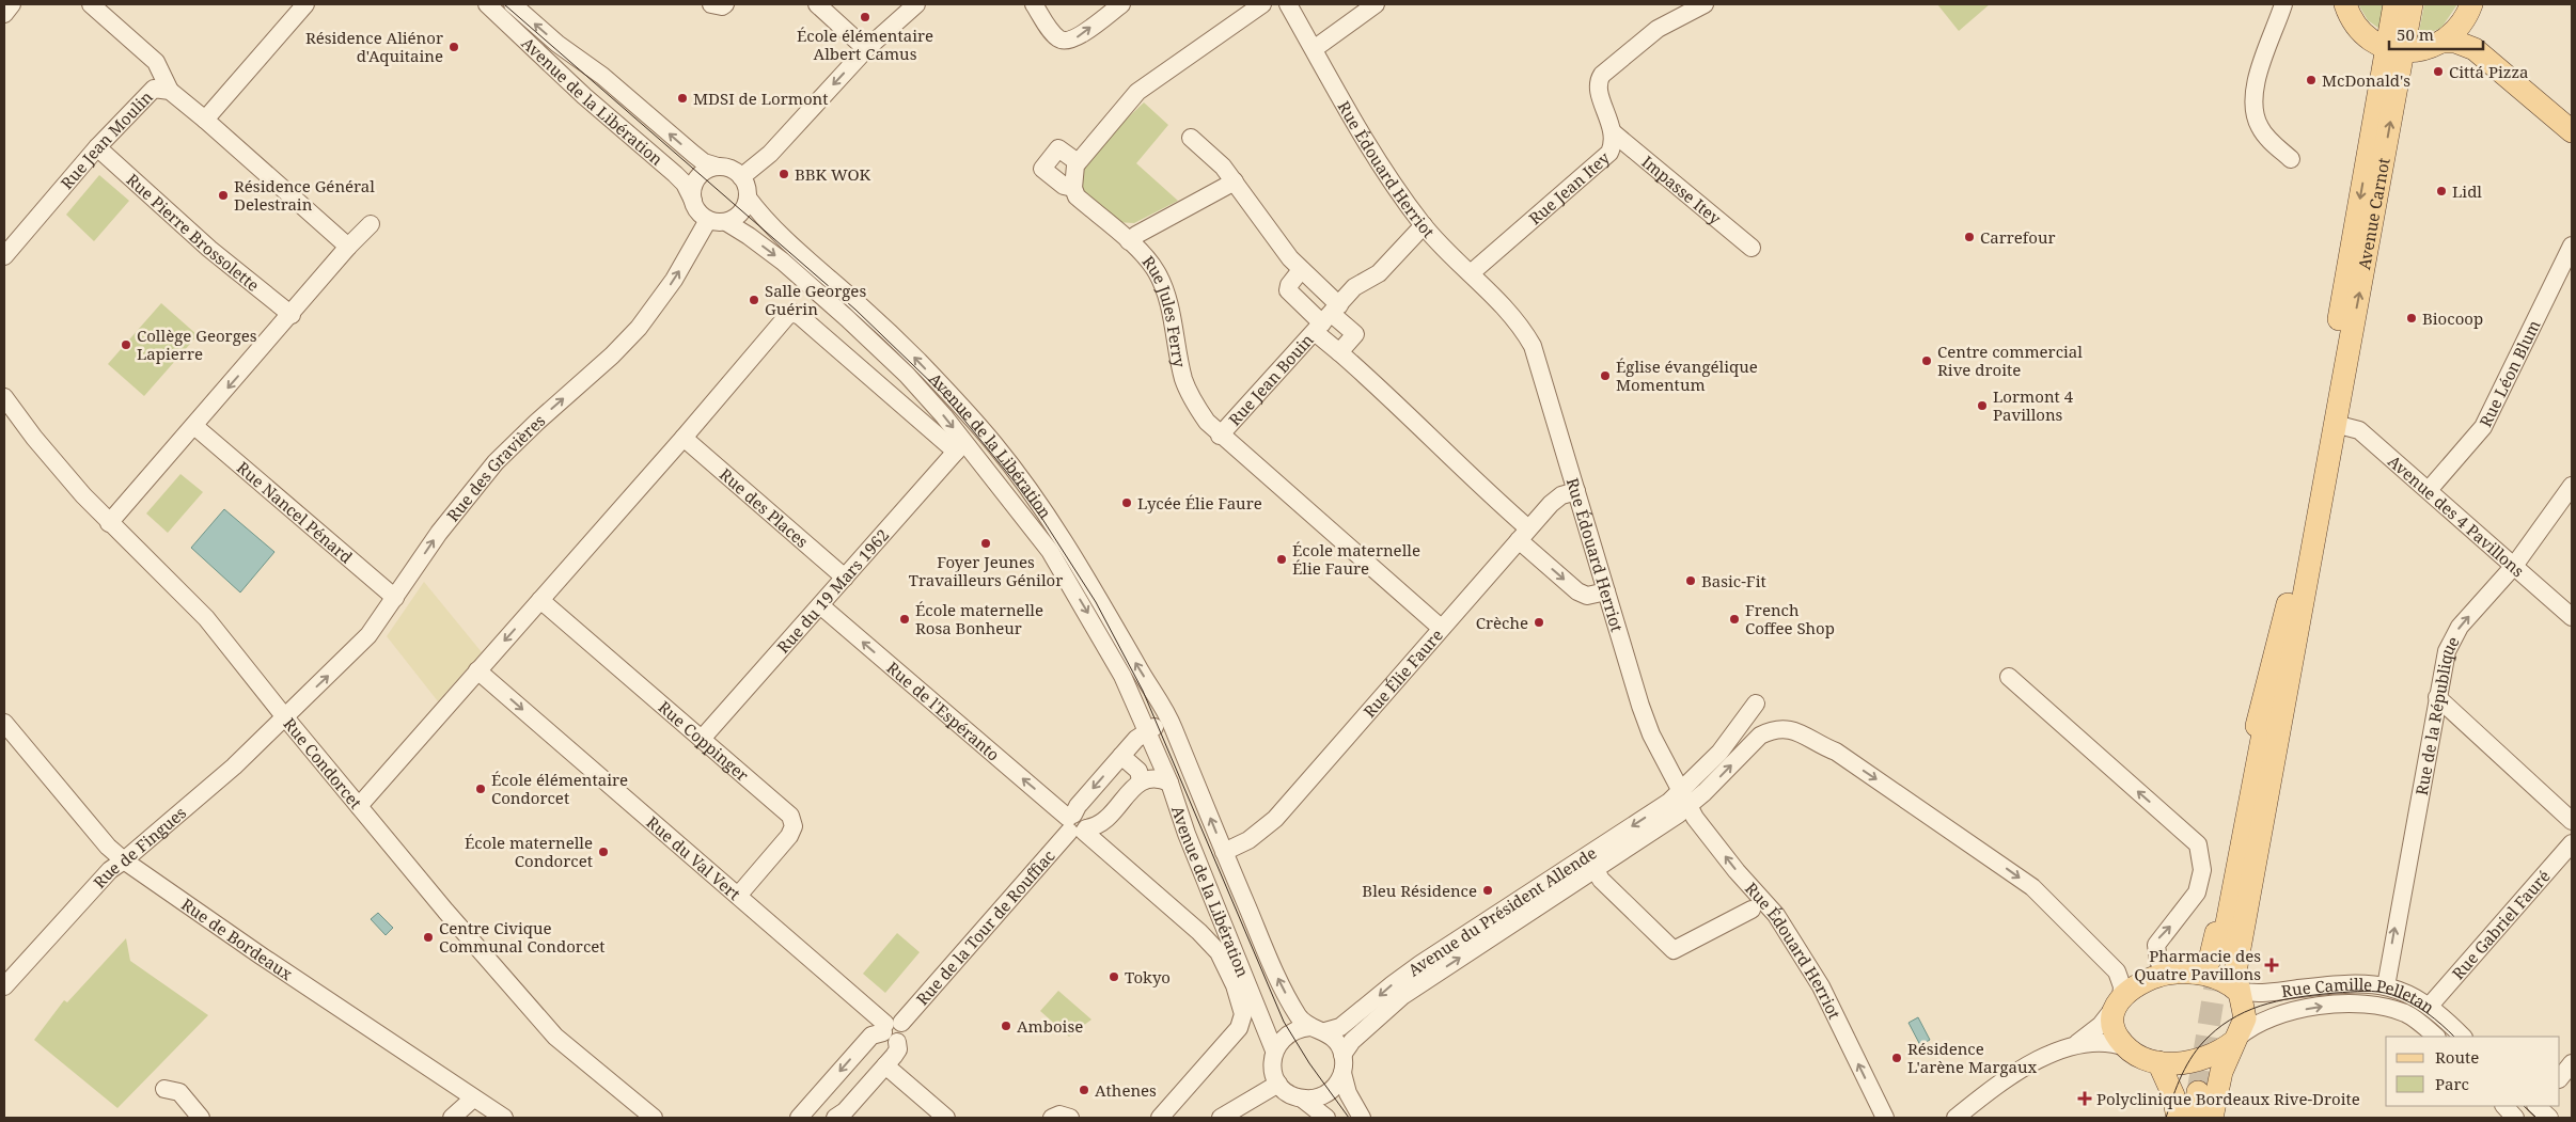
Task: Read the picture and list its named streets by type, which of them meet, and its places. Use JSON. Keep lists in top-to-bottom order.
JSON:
{
  "streets": {
    "main road": ["Avenue Carnot"],
    "street": [
      "Avenue de la Libération",
      "Rue Jean Moulin",
      "Rue Édouard Herriot",
      "Rue Jean Itey",
      "Impasse Itey",
      "Rue Pierre Brossolette",
      "Rue Jules Ferry",
      "Rue Léon Blum",
      "Rue Jean Bouin",
      "Rue des Gravières",
      "Rue des Places",
      "Rue Nancel Pénard",
      "Avenue des 4 Pavillons",
      "Rue du 19 Mars 1962",
      "Rue Élie Faure",
      "Rue de l'Espéranto",
      "Rue de la République",
      "Rue Coppinger",
      "Rue Condorcet",
      "Rue de Fingues",
      "Rue du Val Vert",
      "Avenue du Président Allende",
      "Rue Gabriel Fauré",
      "Rue de la Tour de Rouffiac",
      "Rue de Bordeaux",
      "Rue Camille Pelletan"
    ]
  },
  "crossings": [
    ["Avenue de la Libération", "Rue des Gravières"],
    ["Avenue de la Libération", "Rue du 19 Mars 1962"],
    ["Avenue de la Libération", "Rue Élie Faure"],
    ["Avenue de la Libération", "Avenue du Président Allende"],
    ["Avenue de la Libération", "Rue de la Tour de Rouffiac"],
    ["Rue Jean Moulin", "Rue Pierre Brossolette"],
    ["Rue Édouard Herriot", "Rue Jean Itey"],
    ["Rue Édouard Herriot", "Rue Jean Bouin"],
    ["Rue Édouard Herriot", "Rue Élie Faure"],
    ["Rue Édouard Herriot", "Avenue du Président Allende"],
    ["Rue Jean Itey", "Impasse Itey"],
    ["Avenue Carnot", "Avenue des 4 Pavillons"],
    ["Rue Jules Ferry", "Rue Jean Bouin"],
    ["Rue Jules Ferry", "Rue Élie Faure"],
    ["Rue Léon Blum", "Avenue des 4 Pavillons"],
    ["Rue des Gravières", "Rue Nancel Pénard"],
    ["Rue des Gravières", "Rue Condorcet"],
    ["Rue des Gravières", "Rue de Fingues"],
    ["Rue des Places", "Rue du 19 Mars 1962"],
    ["Avenue des 4 Pavillons", "Rue de la République"],
    ["Rue du 19 Mars 1962", "Rue de l'Espéranto"],
    ["Rue du 19 Mars 1962", "Rue Coppinger"],
    ["Rue de l'Espéranto", "Rue de la Tour de Rouffiac"],
    ["Rue de la République", "Rue Camille Pelletan"],
    ["Rue Coppinger", "Rue du Val Vert"],
    ["Rue Condorcet", "Rue de Fingues"],
    ["Rue de Fingues", "Rue de Bordeaux"],
    ["Rue du Val Vert", "Rue de la Tour de Rouffiac"],
    ["Rue Gabriel Fauré", "Rue Camille Pelletan"]
  ],
  "one_way": ["Rue de l'Espéranto", "Rue de la République", "Rue du Val Vert"],
  "places": {
    "other": [
      "École élémentaire Albert Camus",
      "Résidence Aliénor d'Aquitaine",
      "Cittá Pizza",
      "McDonald's",
      "MDSI de Lormont",
      "BBK WOK",
      "Lidl",
      "Résidence Général Delestrain",
      "Carrefour",
      "Salle Georges Guérin",
      "Biocoop",
      "Collège Georges Lapierre",
      "Centre commercial Rive droite",
      "Église évangélique Momentum",
      "Lormont 4 Pavillons",
      "Lycée Élie Faure",
      "Foyer Jeunes Travailleurs Génilor",
      "École maternelle Élie Faure",
      "Basic-Fit",
      "École maternelle Rosa Bonheur",
      "French Coffee Shop",
      "Crèche",
      "École élémentaire Condorcet",
      "École maternelle Condorcet",
      "Bleu Résidence",
      "Centre Civique Communal Condorcet",
      "Tokyo",
      "Amboise",
      "Résidence L'arène Margaux",
      "Athenes"
    ],
    "health": ["Pharmacie des Quatre Pavillons", "Polyclinique Bordeaux Rive-Droite"]
  },
  "legend": ["Route", "Parc"],
  "scale_bar": "50 m"
}
